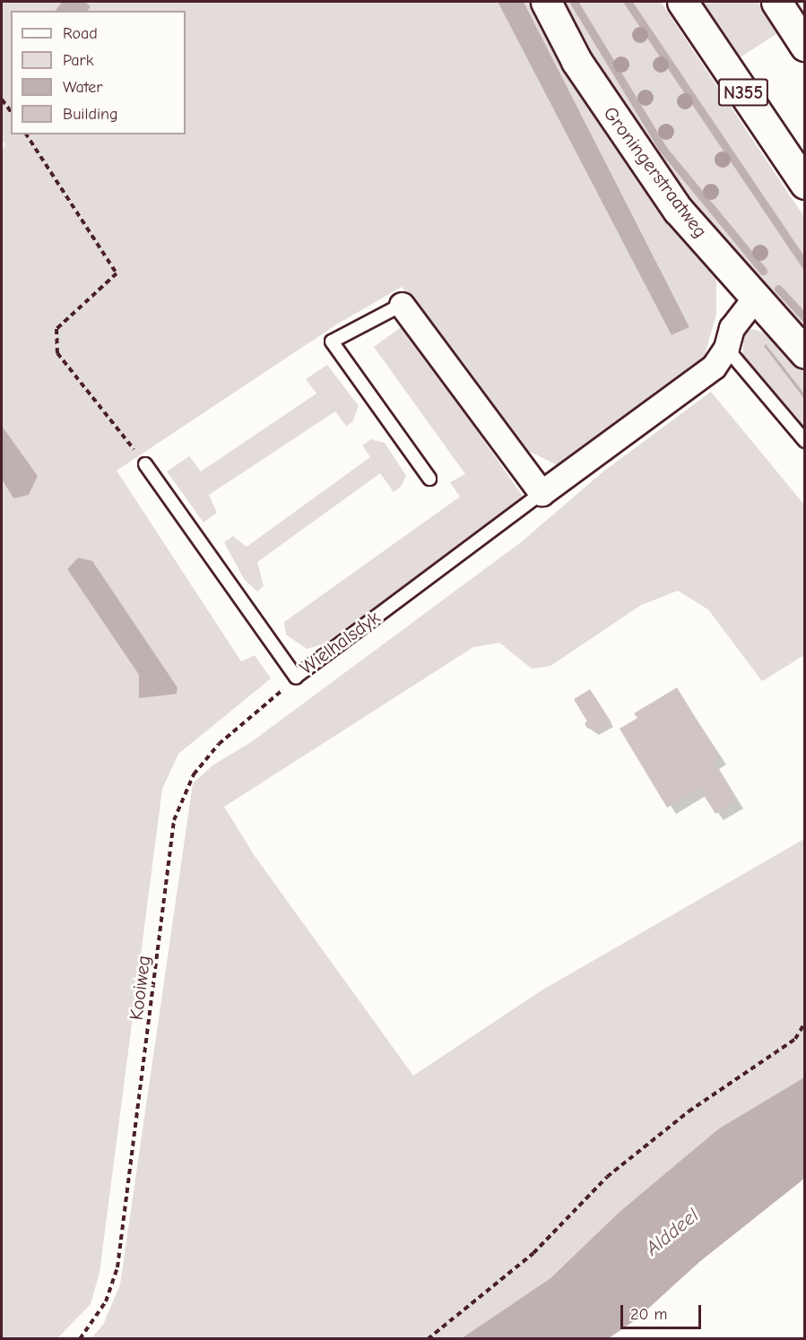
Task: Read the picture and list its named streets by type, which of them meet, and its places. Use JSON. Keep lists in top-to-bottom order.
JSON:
{
  "streets": {
    "main road": ["N355", "Groningerstraatweg"],
    "street": ["Wielhalsdyk"],
    "path": ["Kooiweg"]
  },
  "crossings": [
    ["Groningerstraatweg", "Wielhalsdyk"],
    ["Wielhalsdyk", "Kooiweg"]
  ],
  "water": ["Alddeel"],
  "legend": [
    "Road",
    "Park",
    "Water",
    "Building"
  ],
  "scale_bar": "20 m"
}
